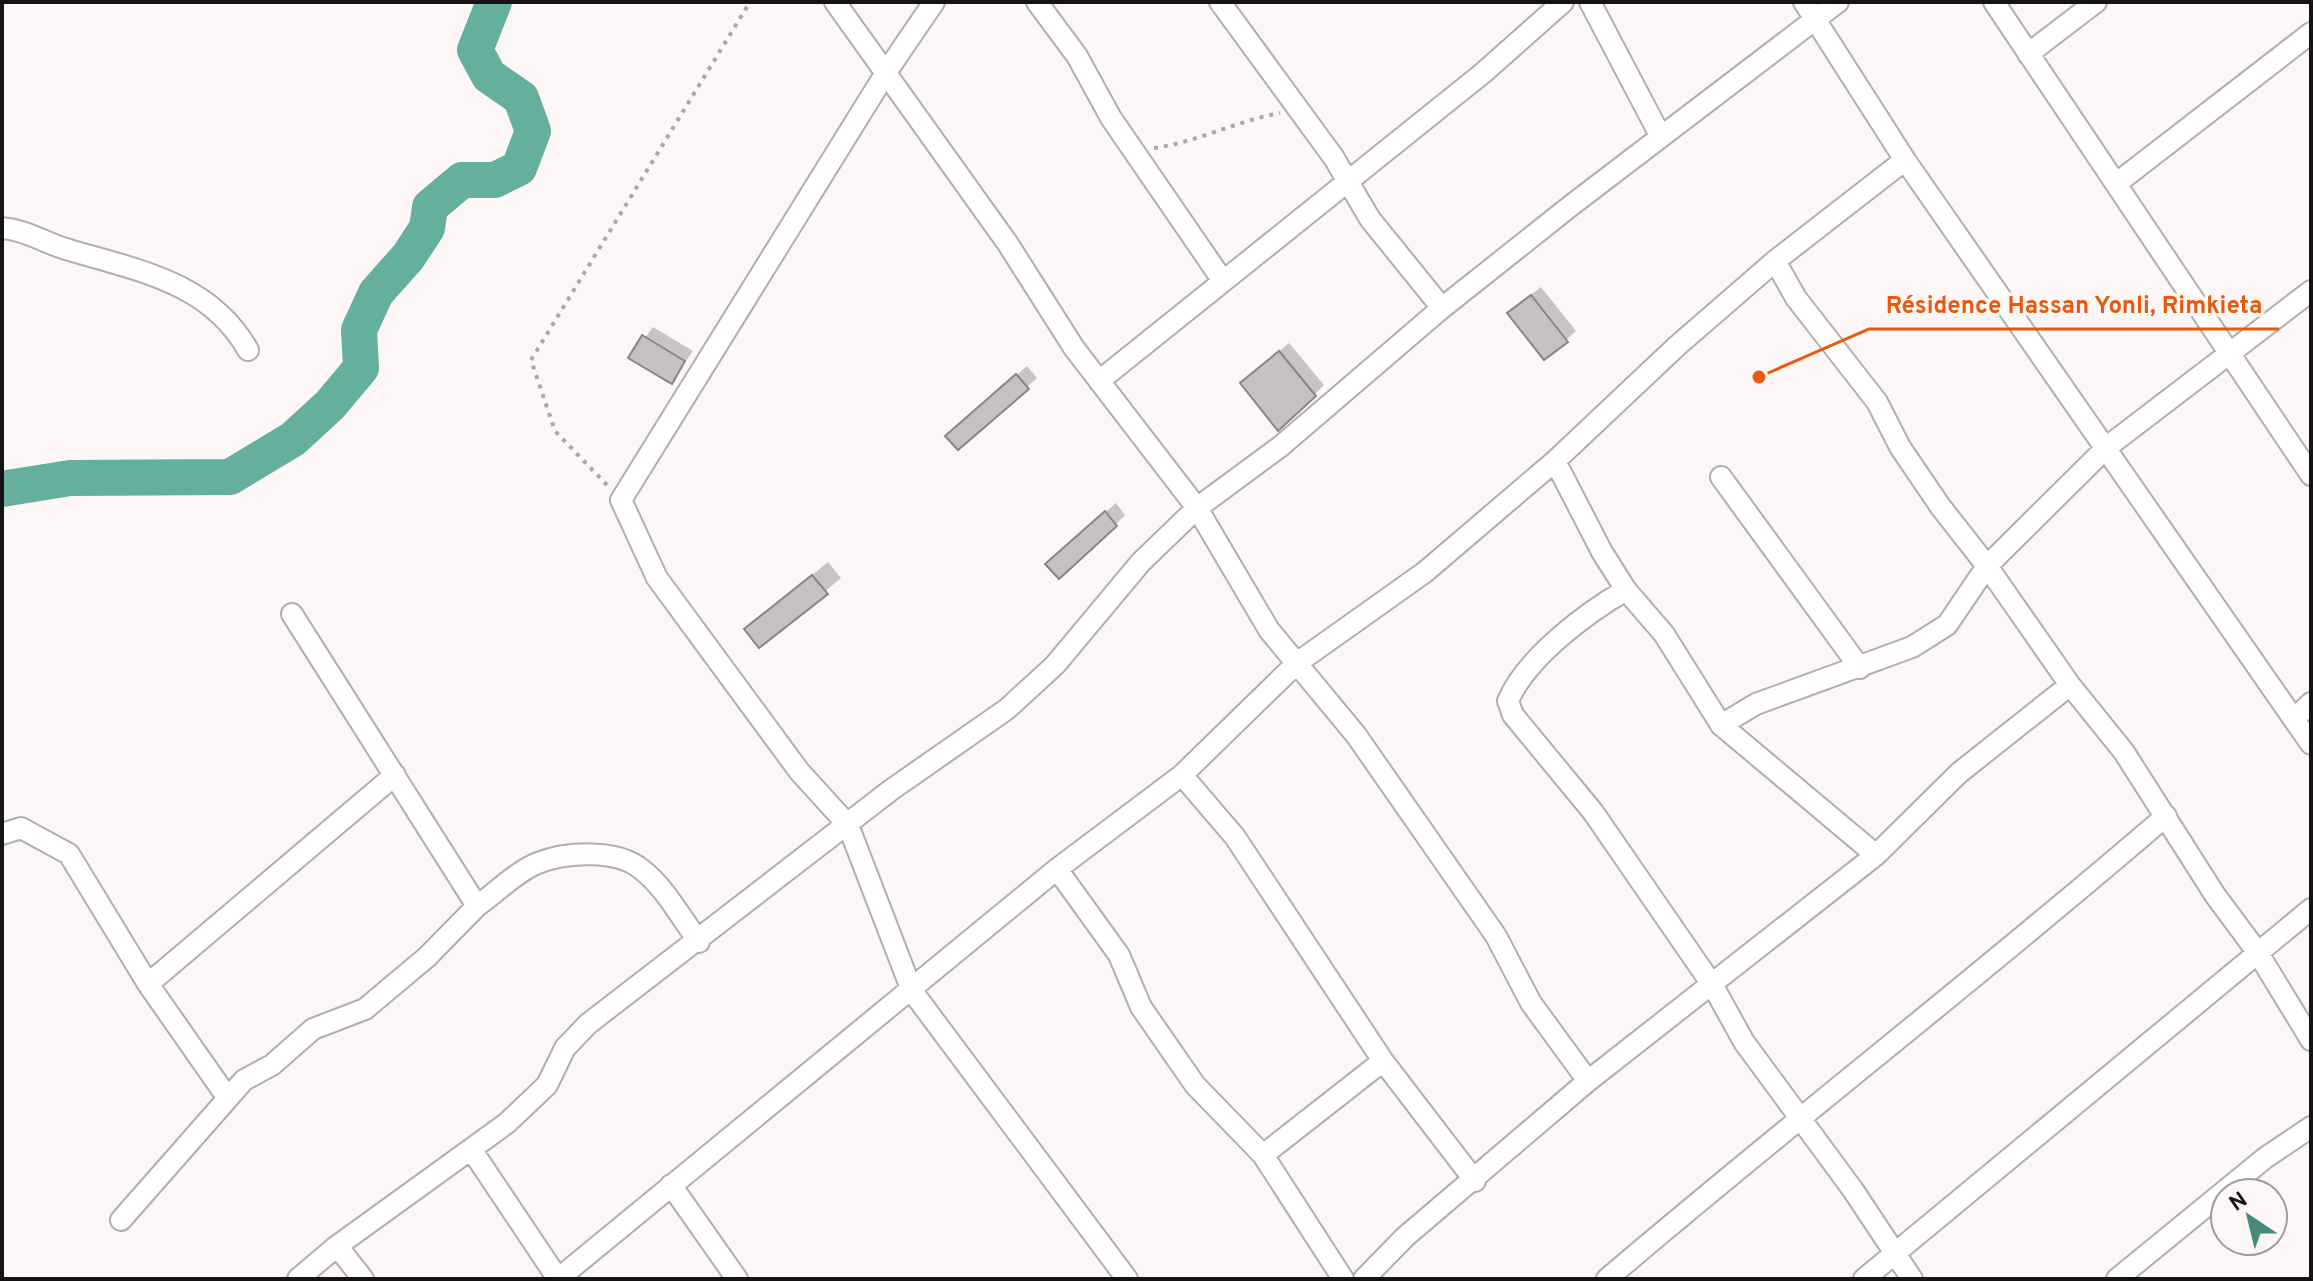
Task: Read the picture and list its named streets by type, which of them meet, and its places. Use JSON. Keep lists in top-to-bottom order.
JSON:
{
  "places": ["Résidence Hassan Yonli, Rimkieta"],
  "north": "top left"
}
